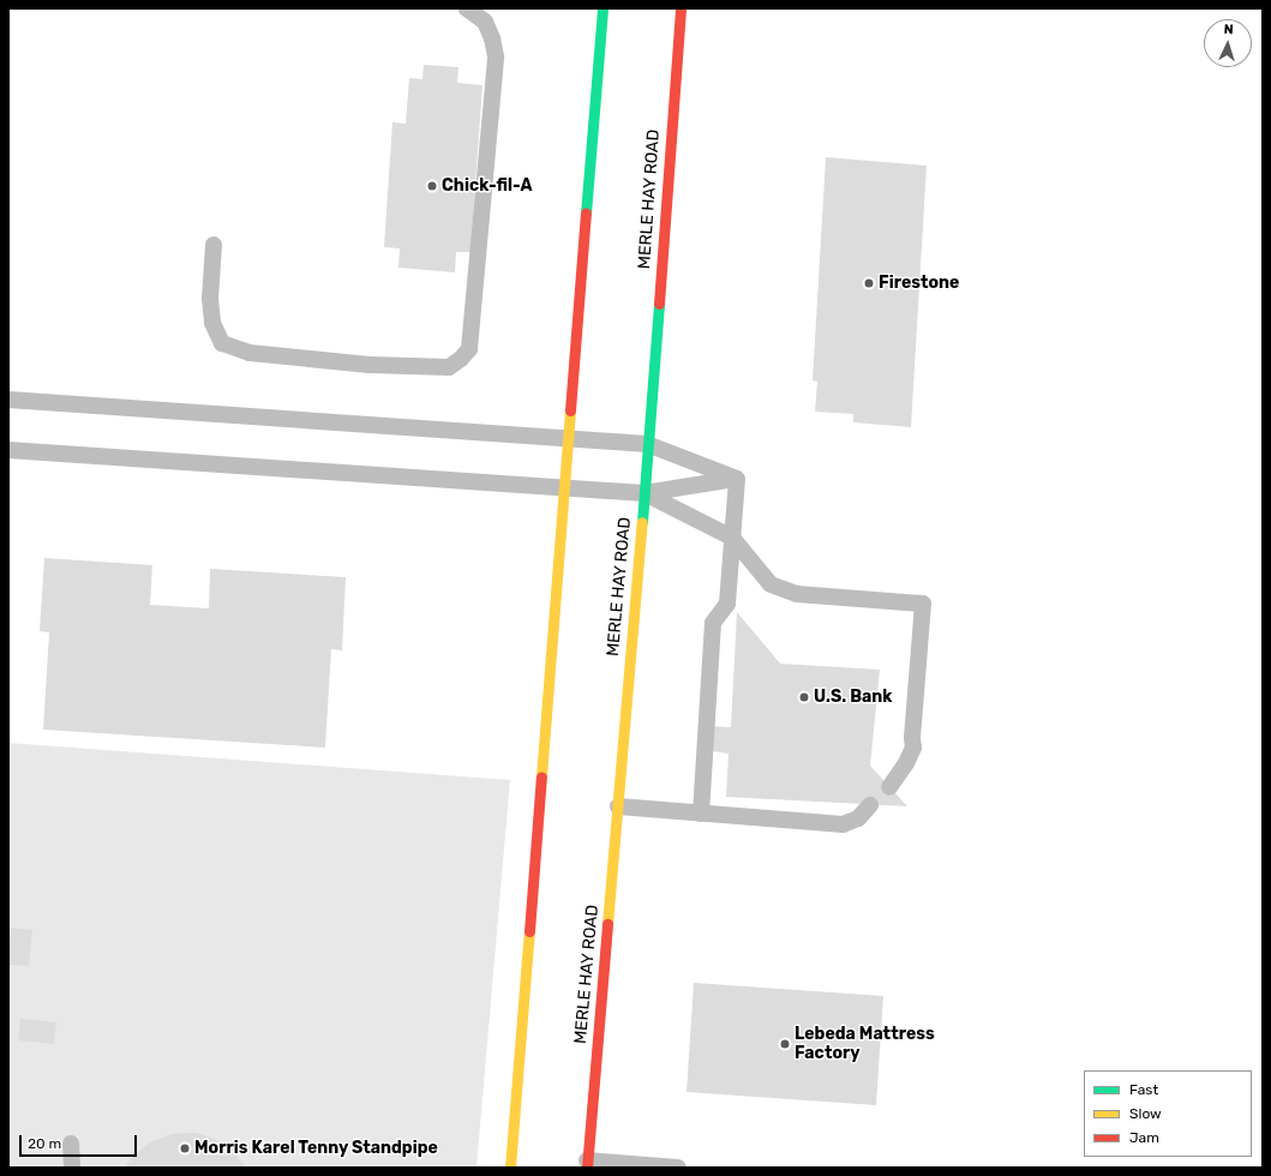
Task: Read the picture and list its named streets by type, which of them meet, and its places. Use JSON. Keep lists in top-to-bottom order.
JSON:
{
  "streets": {
    "main road": ["MERLE HAY ROAD"]
  },
  "places": [
    "Chick-fil-A",
    "Firestone",
    "U.S. Bank",
    "Lebeda Mattress Factory",
    "Morris Karel Tenny Standpipe"
  ],
  "legend": ["Fast", "Slow", "Jam"],
  "scale_bar": "20 m",
  "north": "top"
}
